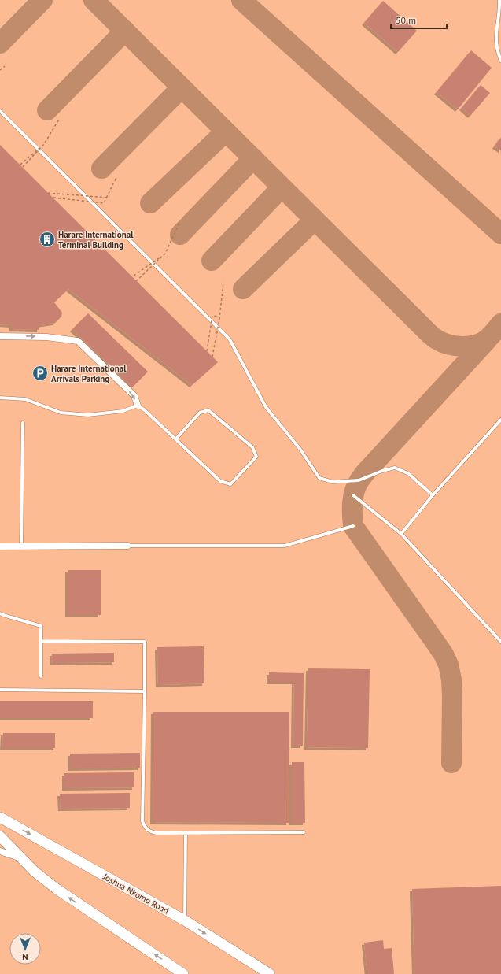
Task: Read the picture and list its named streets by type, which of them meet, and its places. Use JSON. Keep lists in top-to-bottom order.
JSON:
{
  "streets": {
    "main road": ["Joshua Nkomo Road"]
  },
  "places": {
    "building": ["Harare International Terminal Building"],
    "parking": ["Harare International Arrivals Parking"]
  },
  "scale_bar": "50 m",
  "north": "bottom"
}
